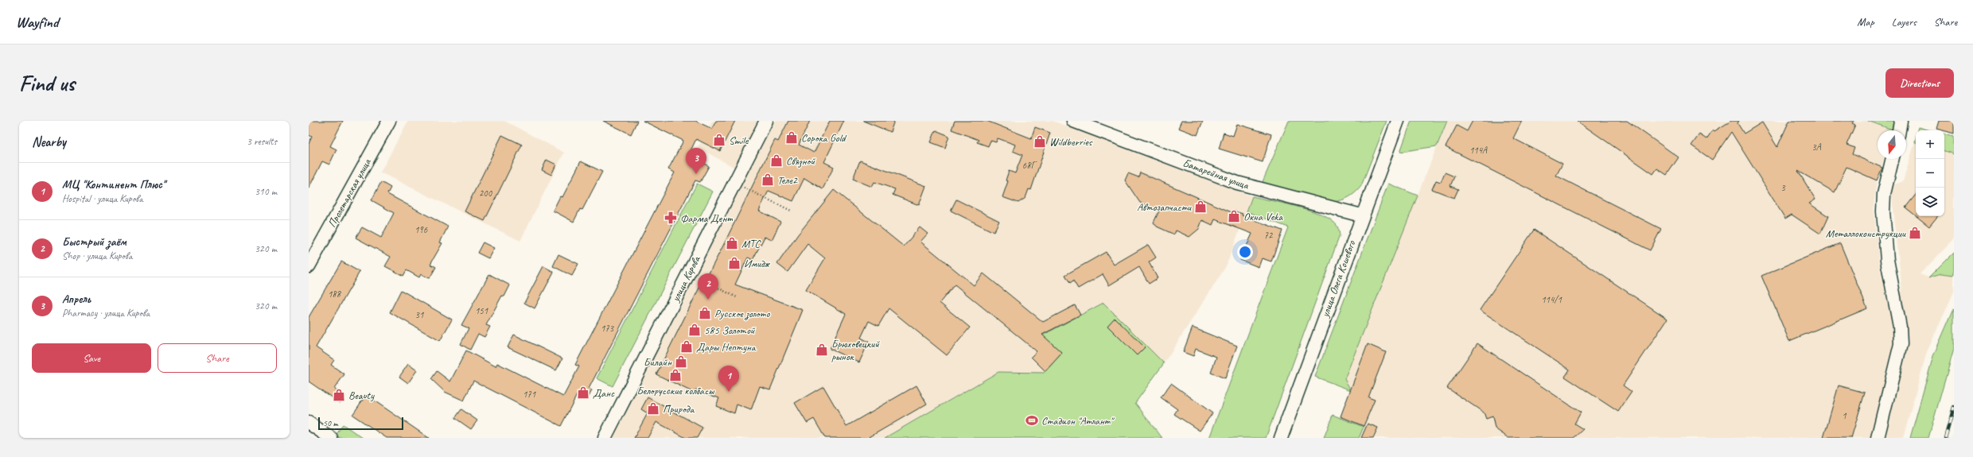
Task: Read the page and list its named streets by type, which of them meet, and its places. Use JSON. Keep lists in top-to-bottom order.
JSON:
{
  "streets": {
    "street": [
      "Батарейная улица",
      "Пролетарская улица",
      "улица Кирова",
      "улица Олега Кошевого"
    ]
  },
  "crossings": [
    ["Батарейная улица", "улица Олега Кошевого"]
  ],
  "places": {
    "shop": [
      "Сорока Gold",
      "Smile",
      "Wildberries",
      "Связной",
      "Теле2",
      "Автозапчасти",
      "Окна Veka",
      "Металлоконструкции",
      "МТС",
      "Имидж",
      "Русское золото",
      "585 Золотой",
      "Дары Нептуна",
      "Брюховецкий рынок",
      "Билайн",
      "Белорусские колбасы",
      "Данс",
      "Beauty",
      "Природа"
    ],
    "pharmacy": ["Фарма Дент"],
    "sports": ["Стадион \"Атлант\""]
  },
  "house_numbers": [
    "3А",
    "114А",
    "68Г",
    "3",
    "200",
    "196",
    "72",
    "188",
    "114/1",
    "151",
    "31",
    "173",
    "171",
    "1"
  ],
  "scale_bar": "50 m",
  "north": "bottom",
  "page": {
    "header": "Wayfind",
    "nav": ["Map", "Layers", "Share"],
    "buttons": [
      "Directions",
      ["Save", "Share"]
    ],
    "title": "Find us",
    "heading": ["Nearby", "3 results"],
    "map_buttons": ["+", "−"],
    "pins": ["3", "2", "1"],
    "list": [
      {
        "mark": "1",
        "name": "МЦ \"Континент Плюс\"",
        "note": "Hospital · улица Кирова",
        "value": "310 m"
      },
      {
        "mark": "2",
        "name": "Быстрый заём",
        "note": "Shop · улица Кирова",
        "value": "320 m"
      },
      {
        "mark": "3",
        "name": "Апрель",
        "note": "Pharmacy · улица Кирова",
        "value": "320 m"
      }
    ],
    "scale": "50 m"
  }
}
